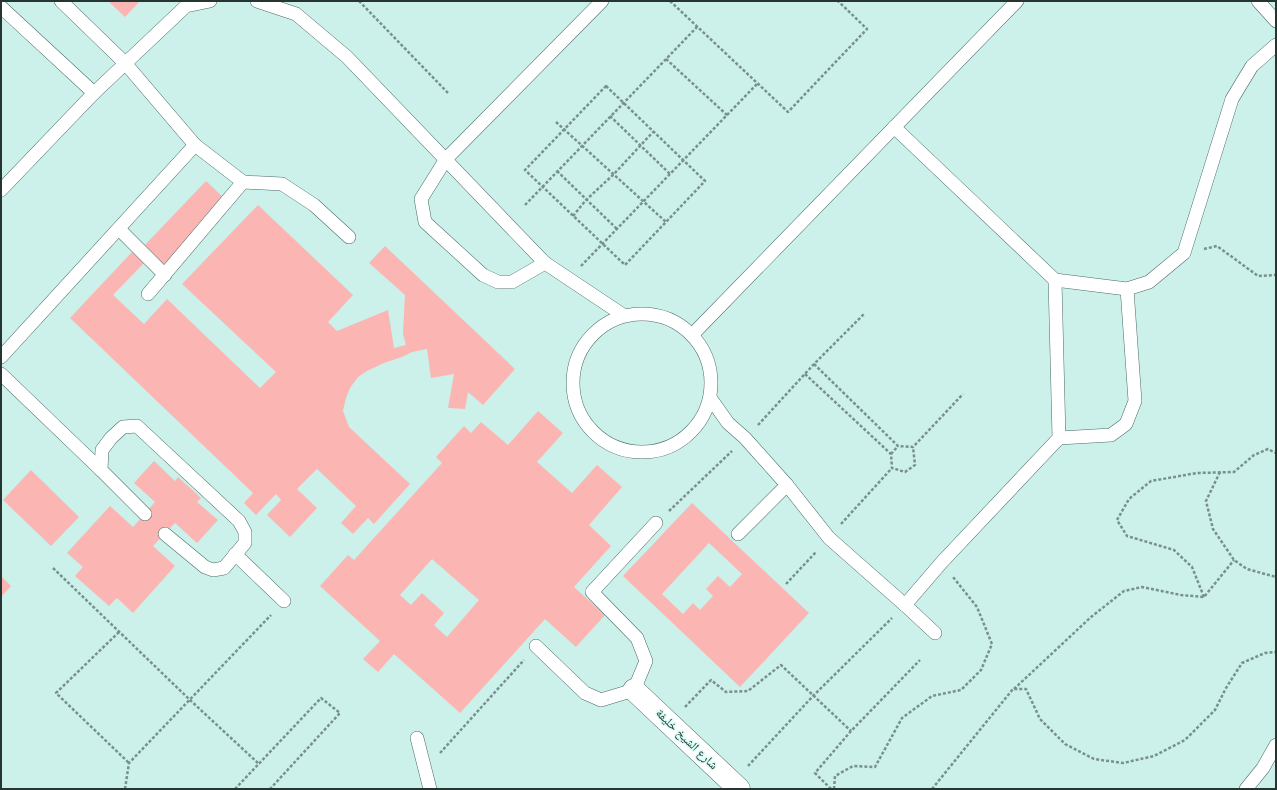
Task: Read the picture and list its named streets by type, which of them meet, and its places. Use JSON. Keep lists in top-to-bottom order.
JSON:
{
  "streets": {
    "street": ["شارع الشيخ خليفة"]
  }
}
